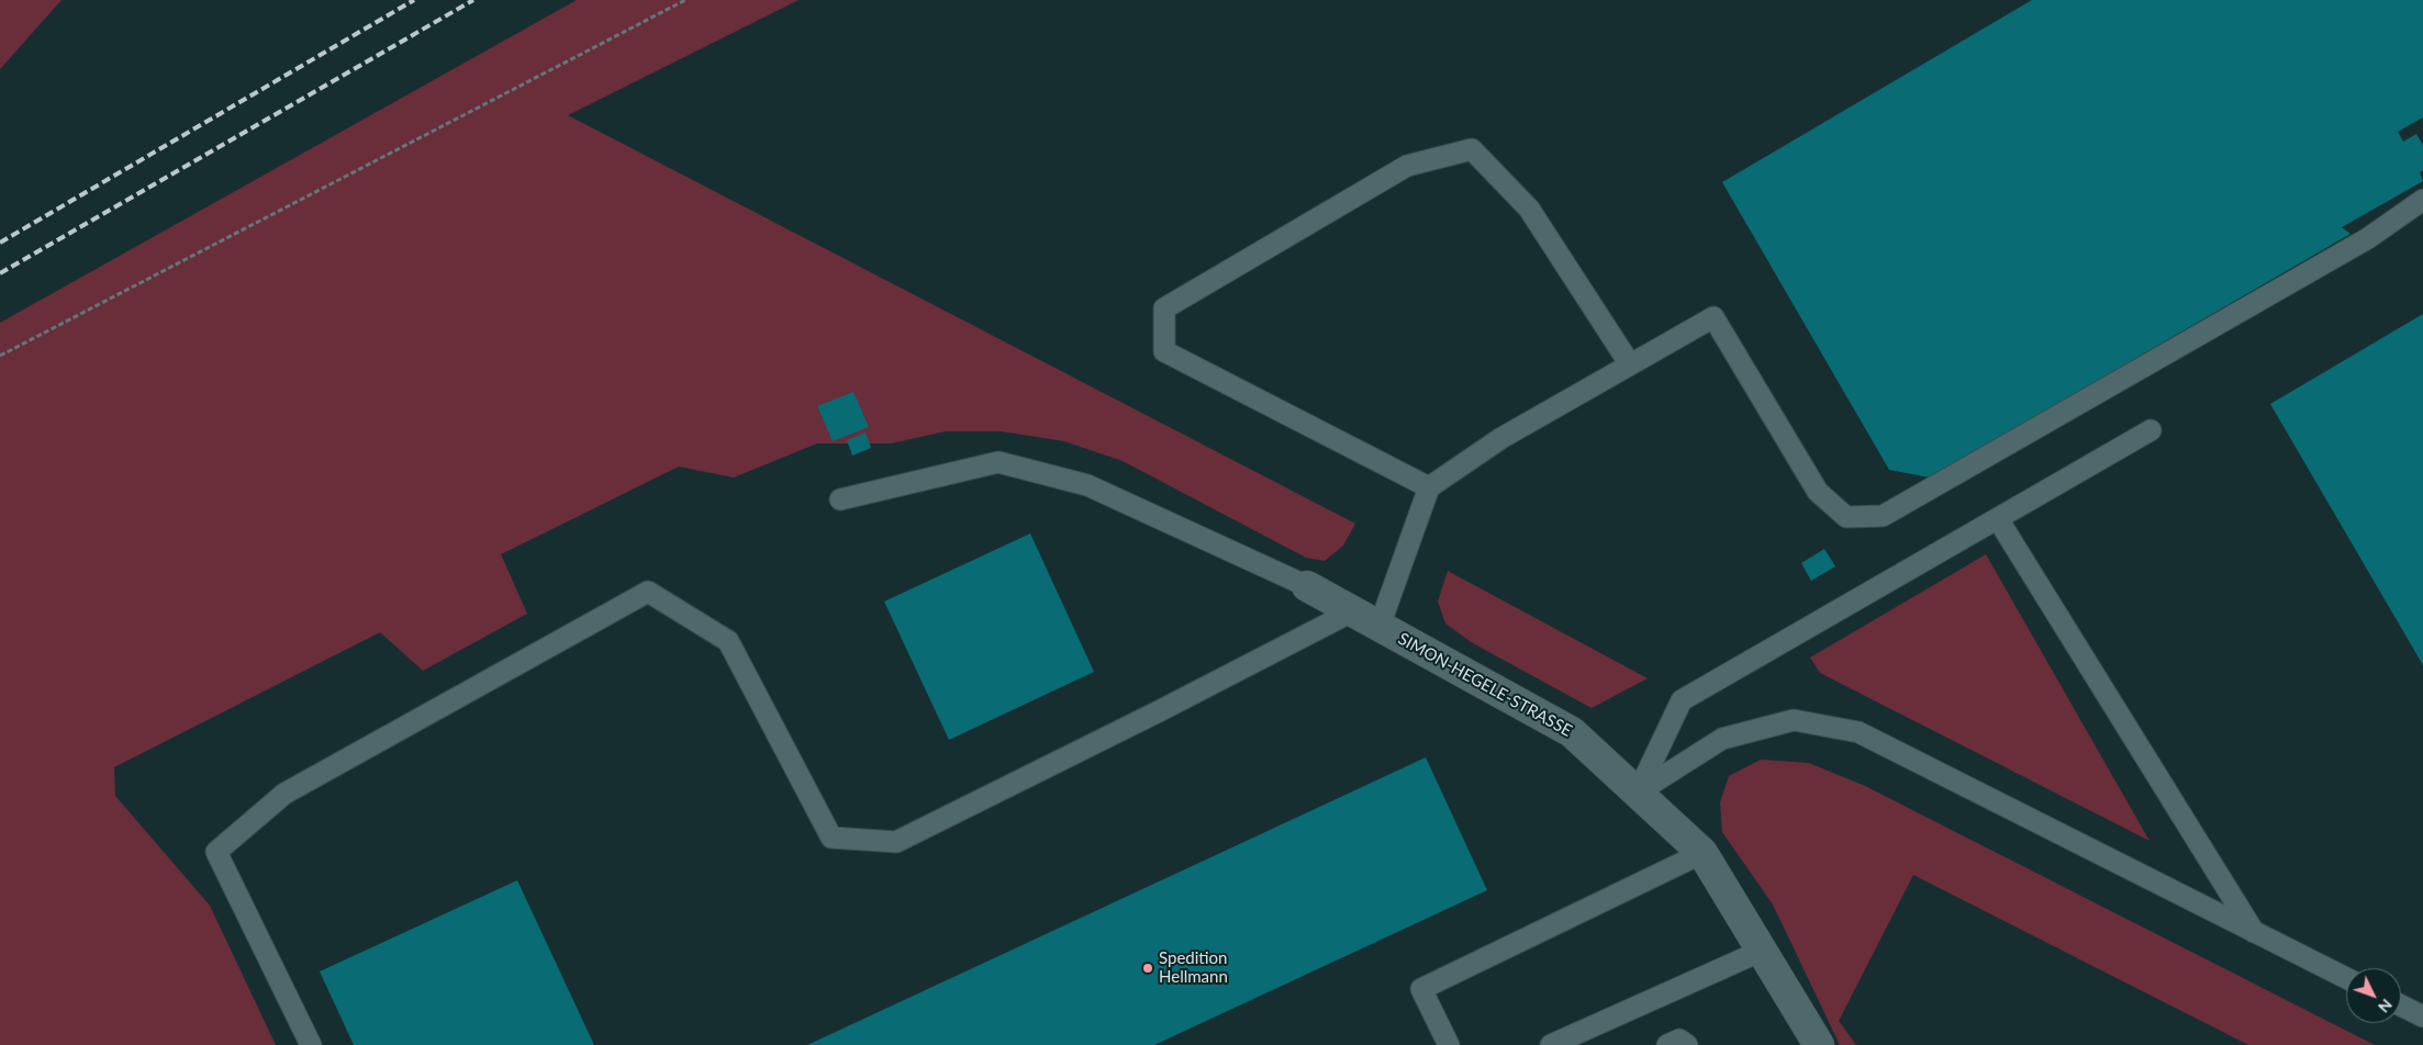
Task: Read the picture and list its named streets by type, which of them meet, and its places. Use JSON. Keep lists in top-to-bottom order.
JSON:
{
  "streets": {
    "street": ["SIMON-HEGELE-STRASSE"]
  },
  "places": ["Spedition Hellmann"],
  "north": "bottom right"
}
